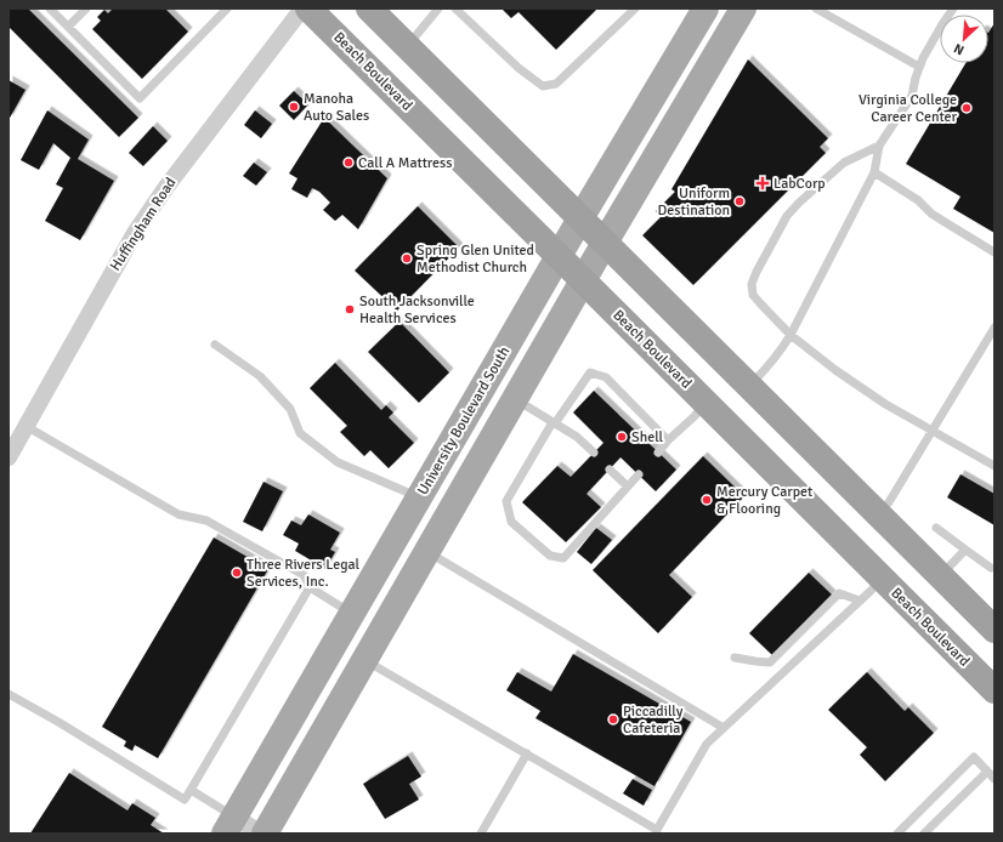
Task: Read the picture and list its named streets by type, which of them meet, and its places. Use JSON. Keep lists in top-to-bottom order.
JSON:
{
  "streets": {
    "highway": ["Beach Boulevard"],
    "main road": ["University Boulevard South"],
    "street": ["Huffingham Road"]
  },
  "crossings": [
    ["Beach Boulevard", "University Boulevard South"]
  ],
  "places": {
    "other": [
      "Manoha Auto Sales",
      "Virginia College Career Center",
      "Call A Mattress",
      "Uniform Destination",
      "Spring Glen United Methodist Church",
      "South Jacksonville Health Services",
      "Shell",
      "Mercury Carpet & Flooring",
      "Three Rivers Legal Services, Inc.",
      "Piccadilly Cafeteria"
    ],
    "health": ["LabCorp"]
  },
  "north": "bottom left"
}
